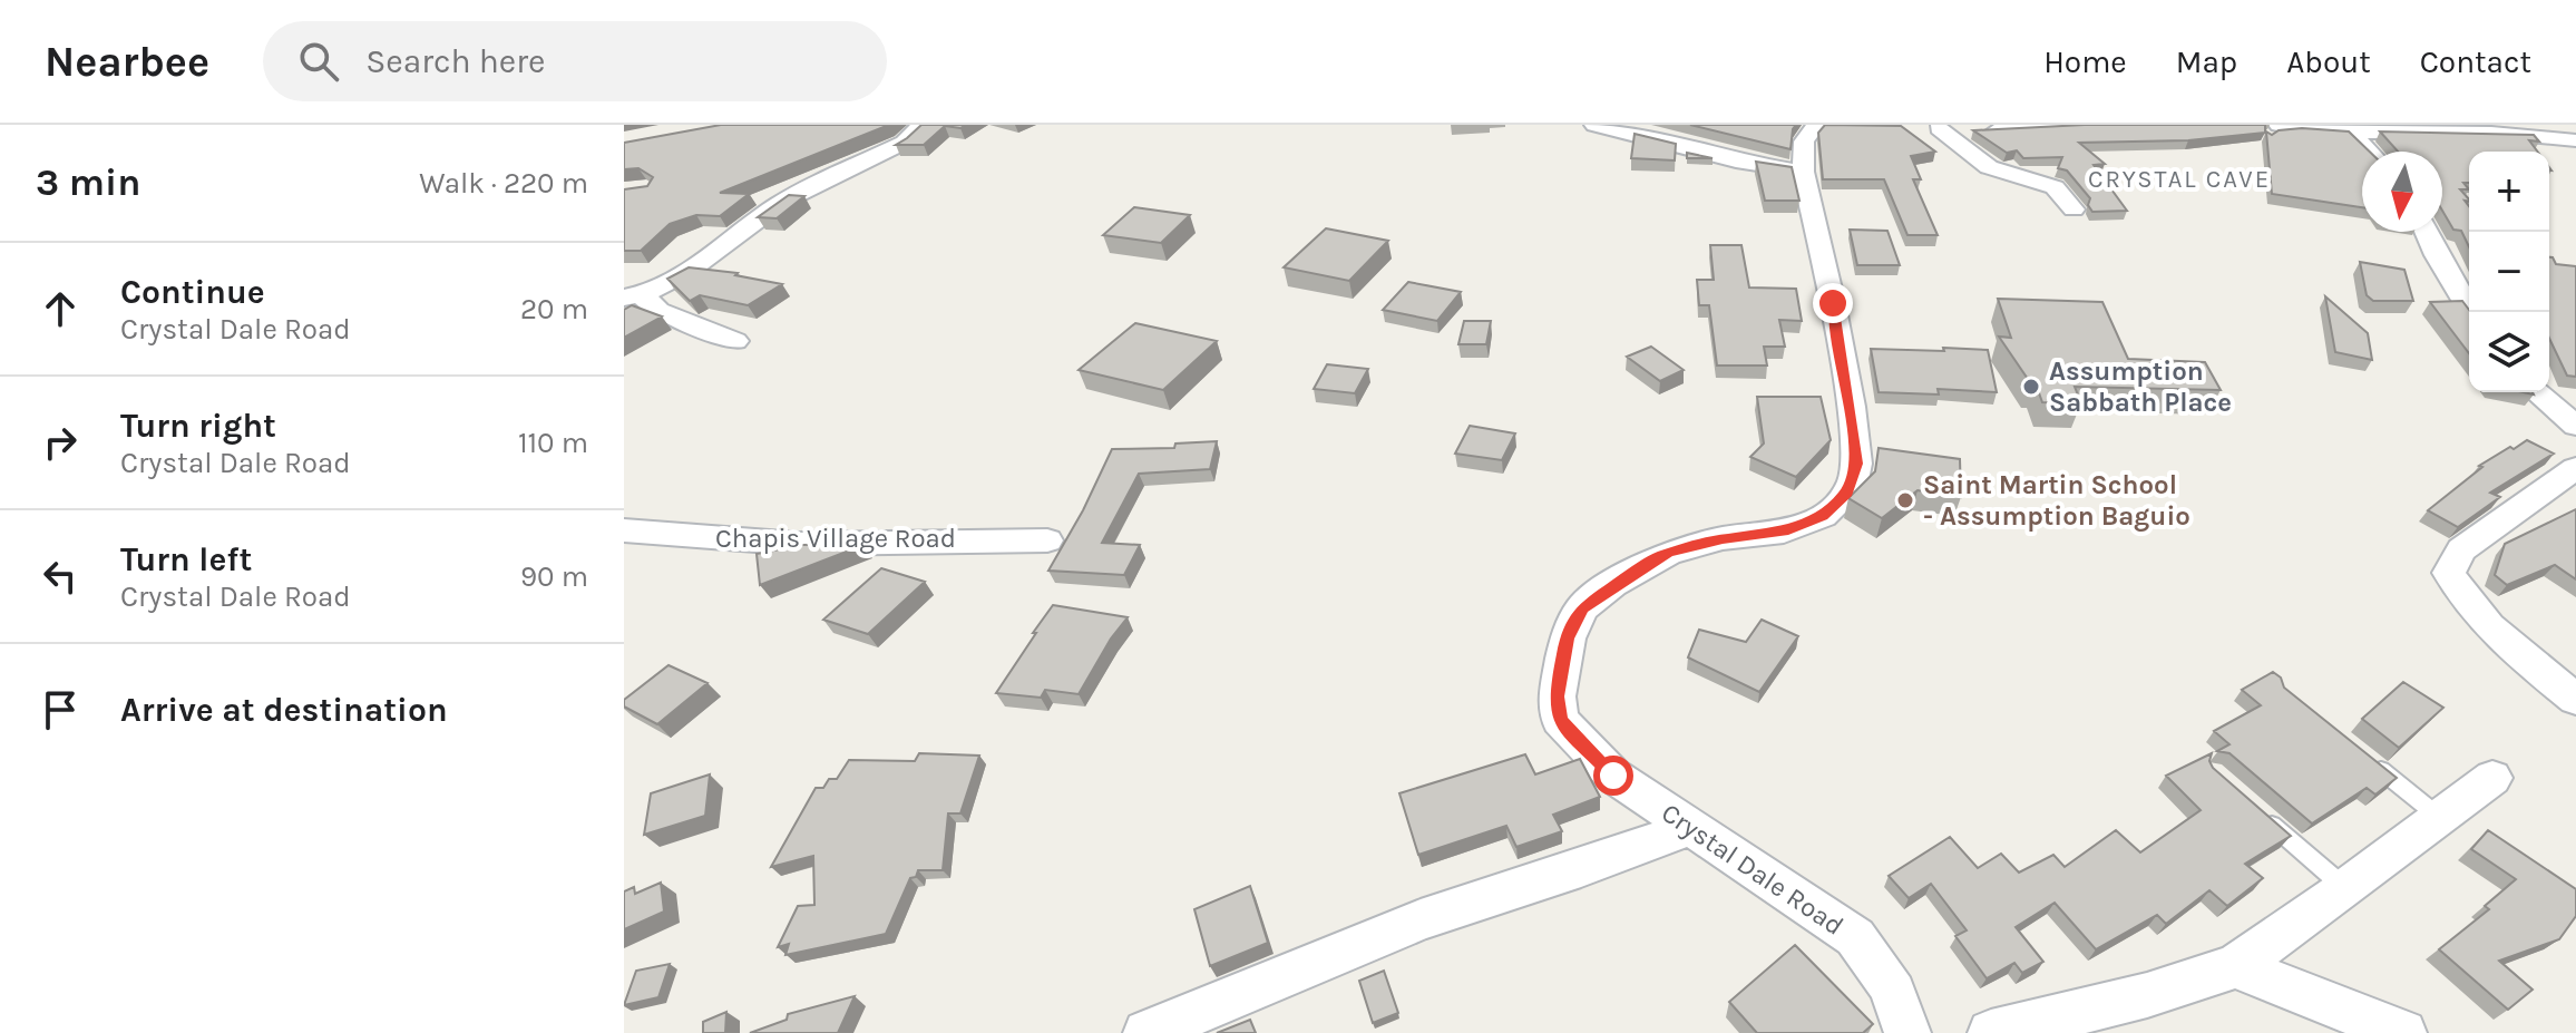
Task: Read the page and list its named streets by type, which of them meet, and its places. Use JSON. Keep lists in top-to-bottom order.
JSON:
{
  "streets": {
    "street": ["Chapis Village Road", "Crystal Dale Road"]
  },
  "districts": ["CRYSTAL CAVE"],
  "places": ["Assumption Sabbath Place", "Saint Martin School - Assumption Baguio"],
  "north": "bottom",
  "page": {
    "header": "Nearbee",
    "search": "Search here",
    "nav": [
      "Home",
      "Map",
      "About",
      "Contact"
    ],
    "heading": ["3 min", "Walk · 220 m"],
    "map_buttons": ["+", "−"],
    "list": [
      ["Continue", "Crystal Dale Road", "20 m"],
      ["Turn right", "Crystal Dale Road", "110 m"],
      ["Turn left", "Crystal Dale Road", "90 m"],
      "Arrive at destination"
    ]
  }
}
